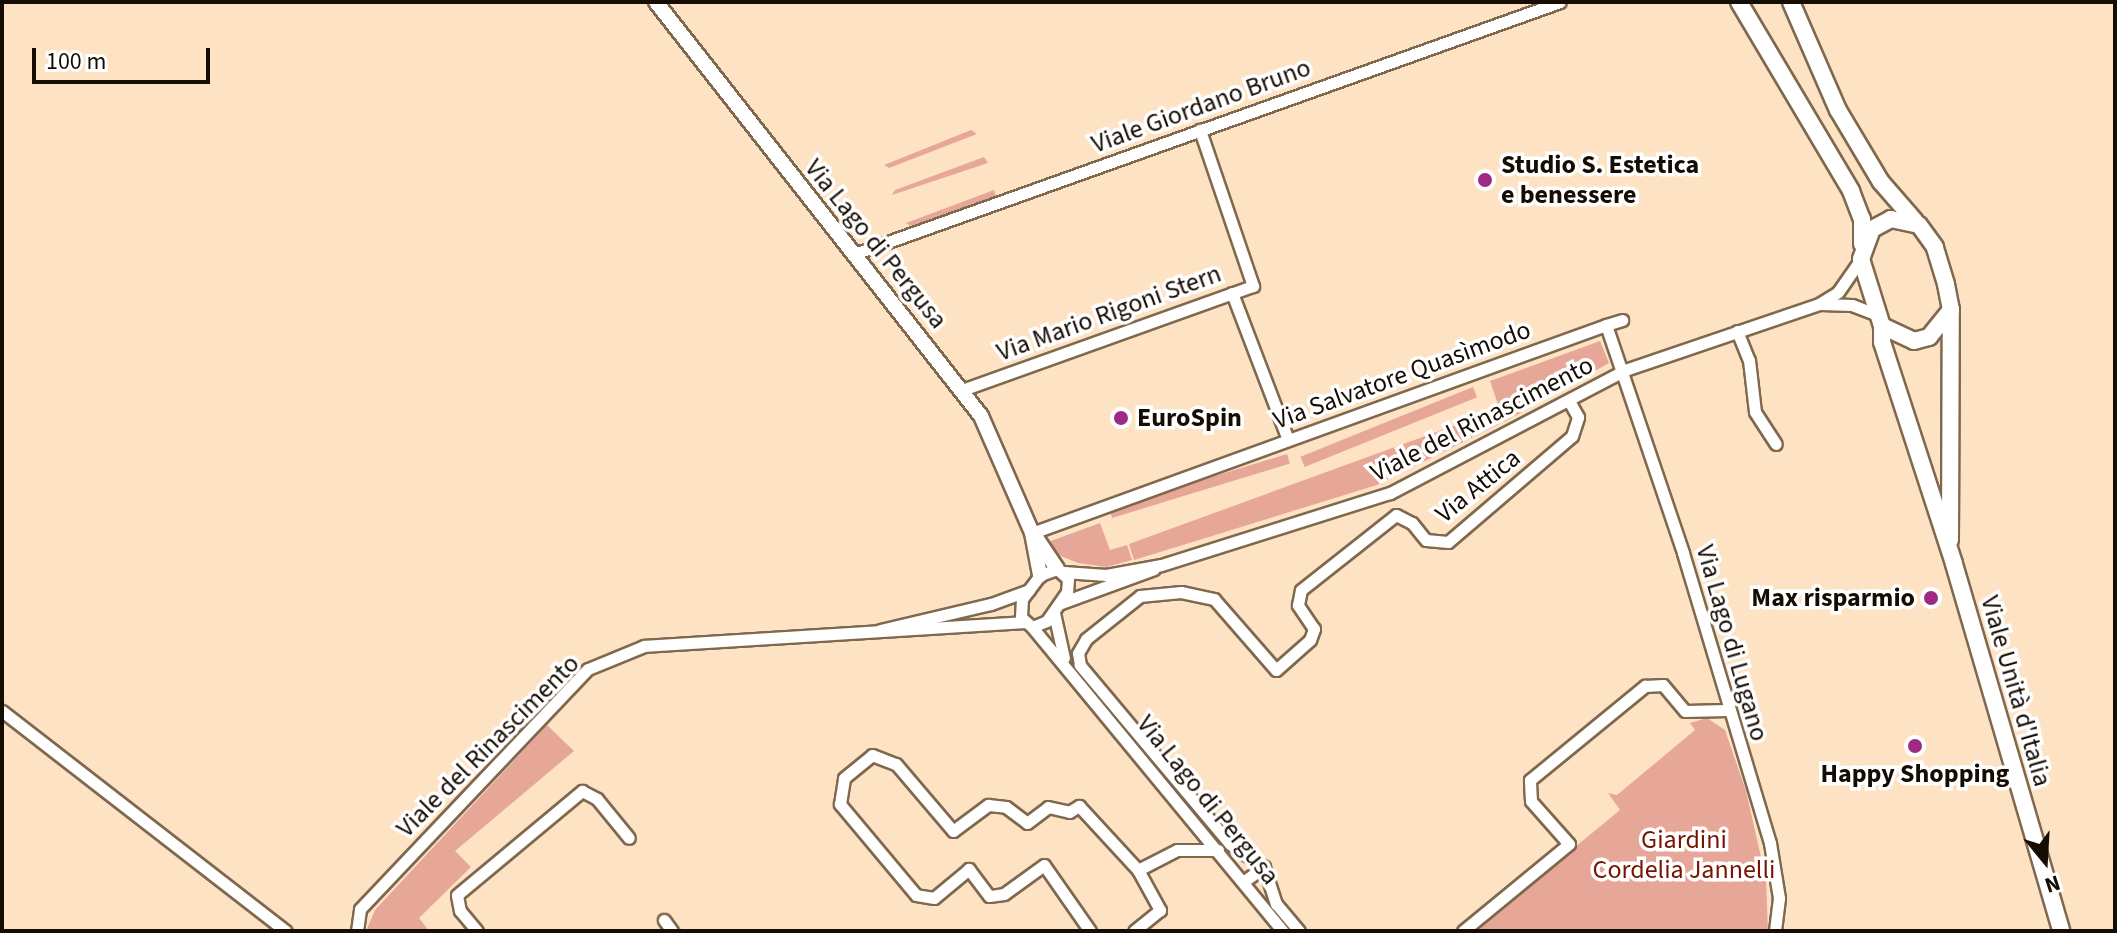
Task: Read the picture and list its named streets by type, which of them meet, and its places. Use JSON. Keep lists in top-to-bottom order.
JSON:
{
  "streets": {
    "main road": ["Viale Unità d'Italia"],
    "street": [
      "Viale Giordano Bruno",
      "Via Lago di Pergusa",
      "Via Mario Rigoni Stern",
      "Via Salvatore Quasìmodo",
      "Viale del Rinascimento",
      "Via Attica",
      "Via Lago di Lugano"
    ]
  },
  "crossings": [
    ["Viale Giordano Bruno", "Via Lago di Pergusa"],
    ["Viale Giordano Bruno", "Via Mario Rigoni Stern"],
    ["Via Lago di Pergusa", "Via Mario Rigoni Stern"],
    ["Via Lago di Pergusa", "Via Salvatore Quasìmodo"],
    ["Via Lago di Pergusa", "Viale del Rinascimento"],
    ["Viale del Rinascimento", "Via Attica"],
    ["Viale del Rinascimento", "Via Lago di Lugano"],
    ["Viale del Rinascimento", "Viale Unità d'Italia"]
  ],
  "parks": ["Giardini Cordelia Jannelli"],
  "places": [
    "Studio S. Estetica e benessere",
    "EuroSpin",
    "Max risparmio",
    "Happy Shopping"
  ],
  "scale_bar": "100 m",
  "north": "bottom"
}
